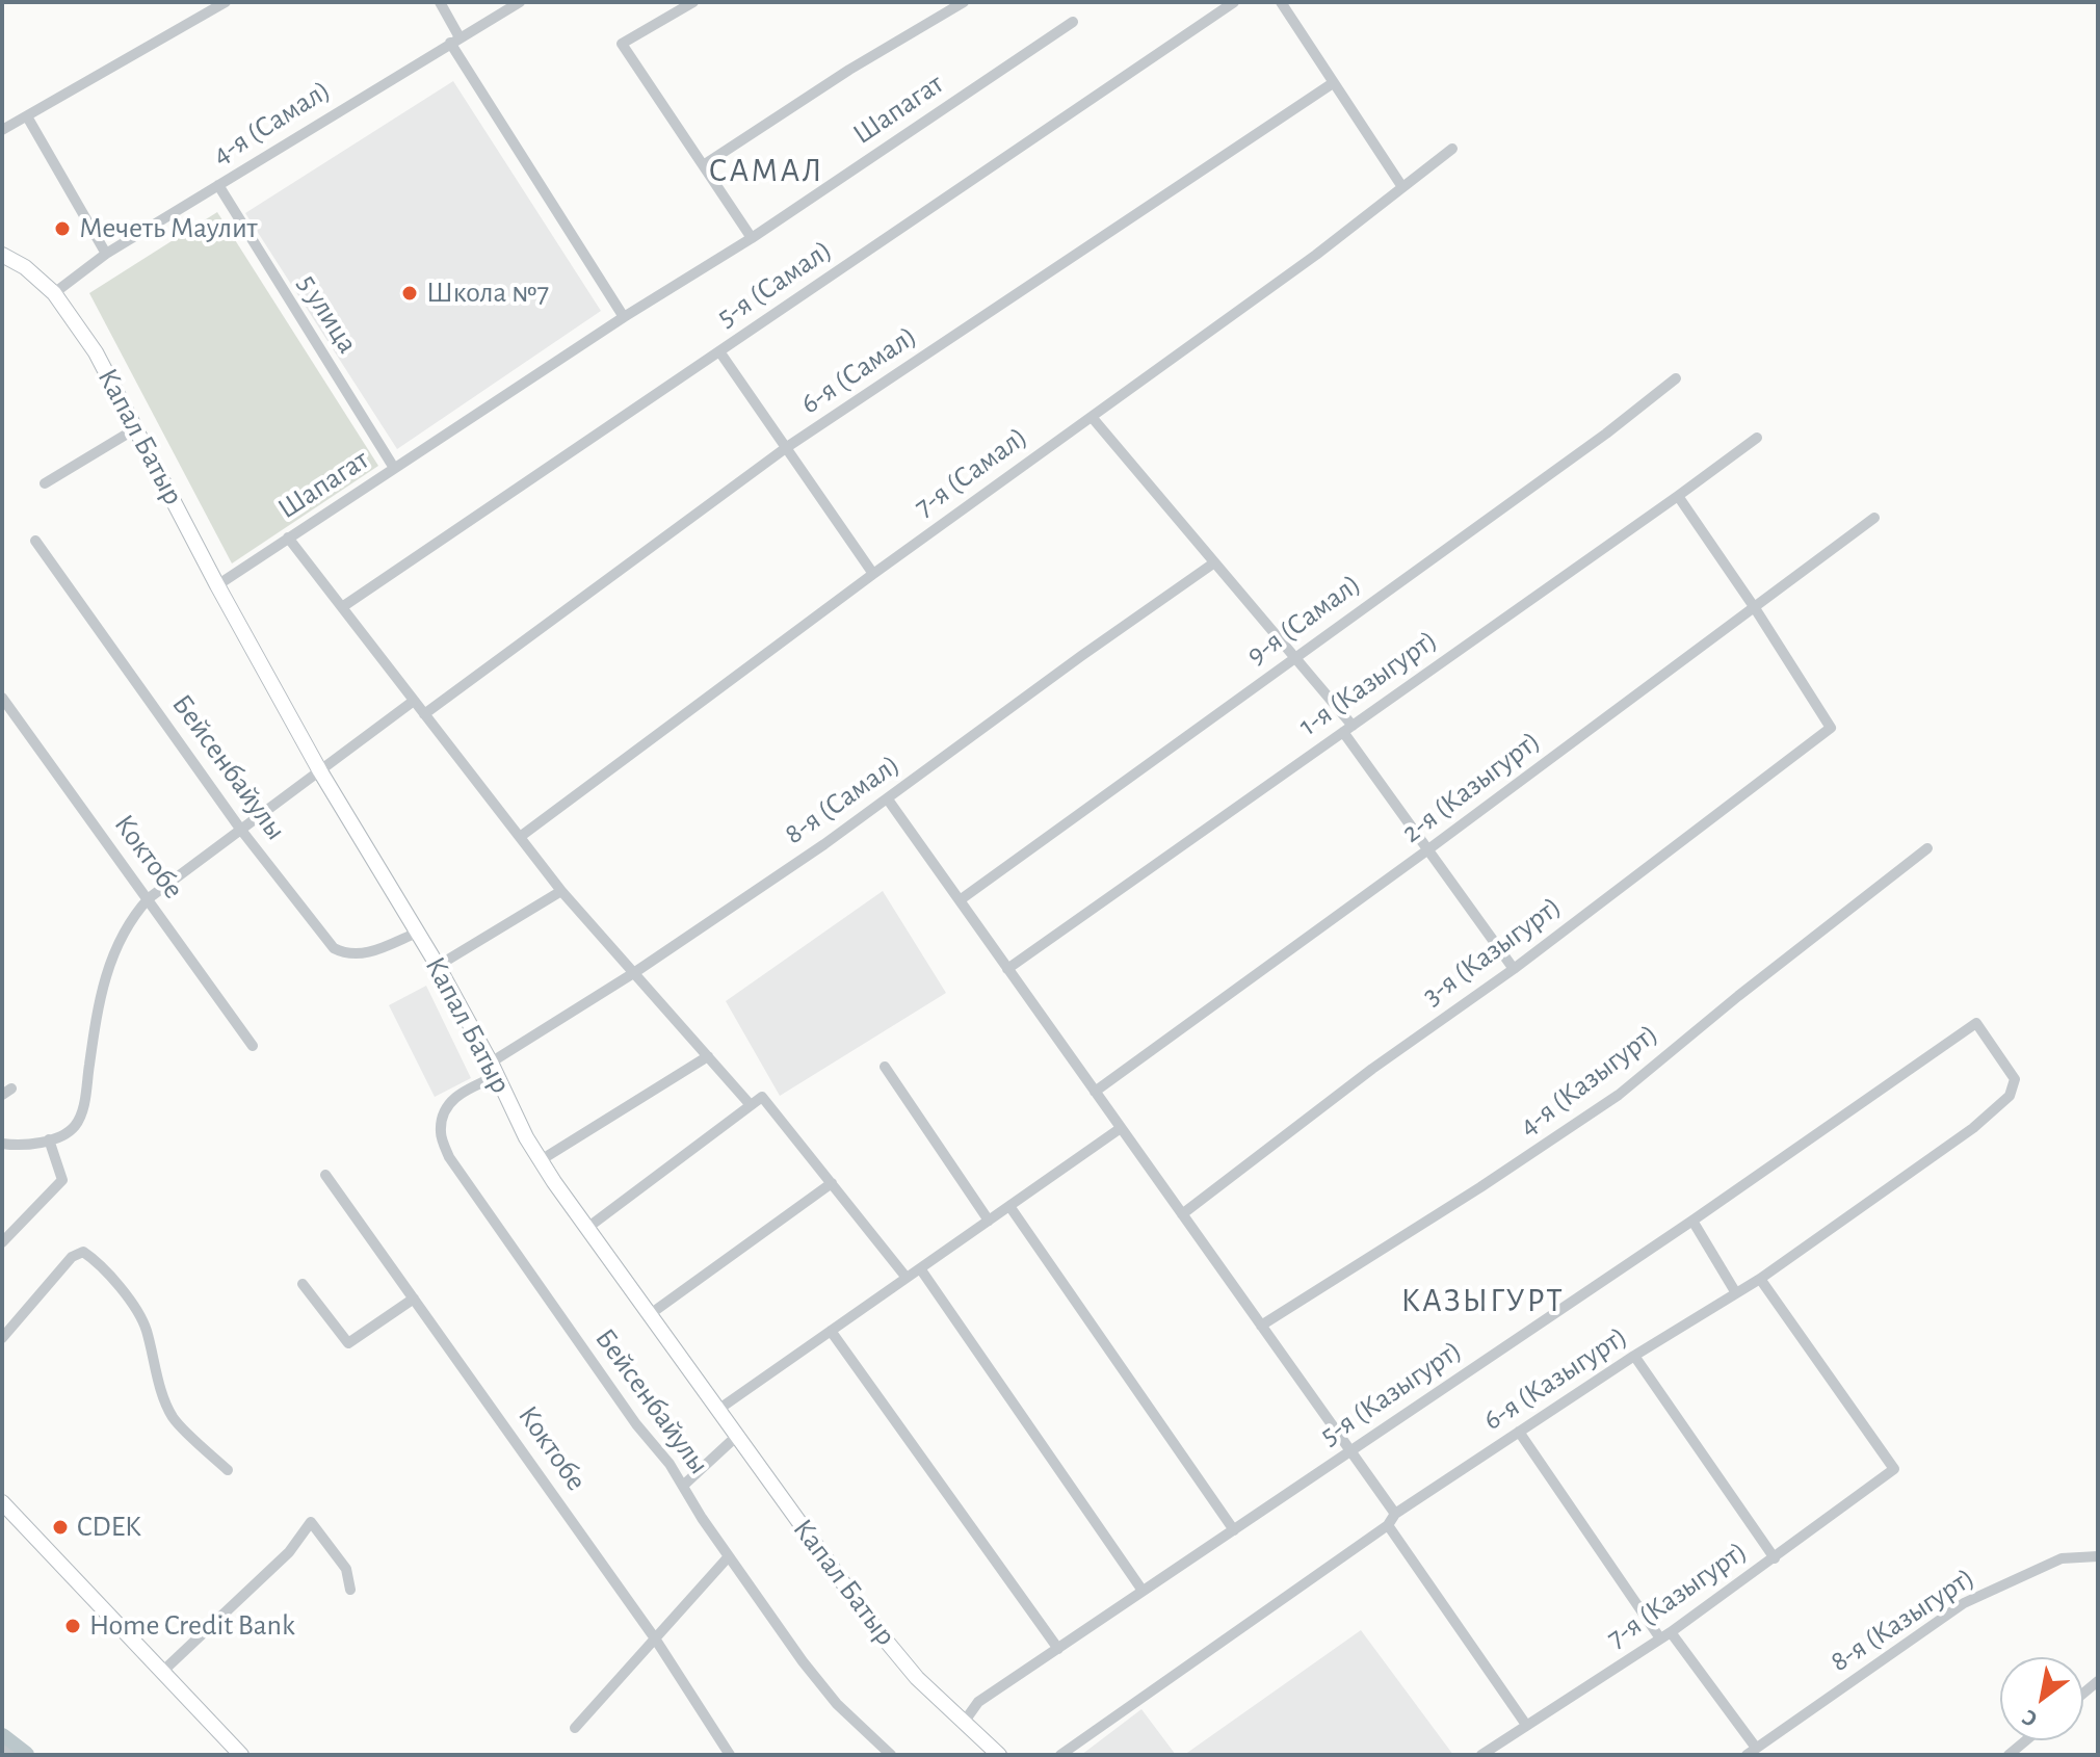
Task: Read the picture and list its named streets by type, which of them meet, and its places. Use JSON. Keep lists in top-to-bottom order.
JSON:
{
  "streets": {
    "main road": ["Капал Батыр"],
    "street": [
      "Шапагат",
      "4-я (Самал)",
      "5-я (Самал)",
      "5 улица",
      "6-я (Самал)",
      "7-я (Самал)",
      "9-я (Самал)",
      "1-я (Казыгурт)",
      "Бейсенбайулы",
      "2-я (Казыгурт)",
      "8-я (Самал)",
      "Коктобе",
      "3-я (Казыгурт)",
      "4-я (Казыгурт)",
      "6-я (Казыгурт)",
      "5-я (Казыгурт)",
      "7-я (Казыгурт)",
      "8-я (Казыгурт)"
    ]
  },
  "crossings": [
    ["Шапагат", "5 улица"],
    ["Шапагат", "Капал Батыр"],
    ["4-я (Самал)", "5 улица"],
    ["4-я (Самал)", "Капал Батыр"],
    ["Капал Батыр", "Бейсенбайулы"],
    ["Капал Батыр", "8-я (Самал)"],
    ["Капал Батыр", "5-я (Казыгурт)"],
    ["Бейсенбайулы", "8-я (Самал)"],
    ["2-я (Казыгурт)", "3-я (Казыгурт)"],
    ["6-я (Казыгурт)", "5-я (Казыгурт)"],
    ["6-я (Казыгурт)", "7-я (Казыгурт)"]
  ],
  "districts": ["САМАЛ", "КАЗЫГУРТ"],
  "places": [
    "Мечеть Маулит",
    "Школа №7",
    "CDEK",
    "Home Credit Bank"
  ],
  "north": "bottom left"
}
